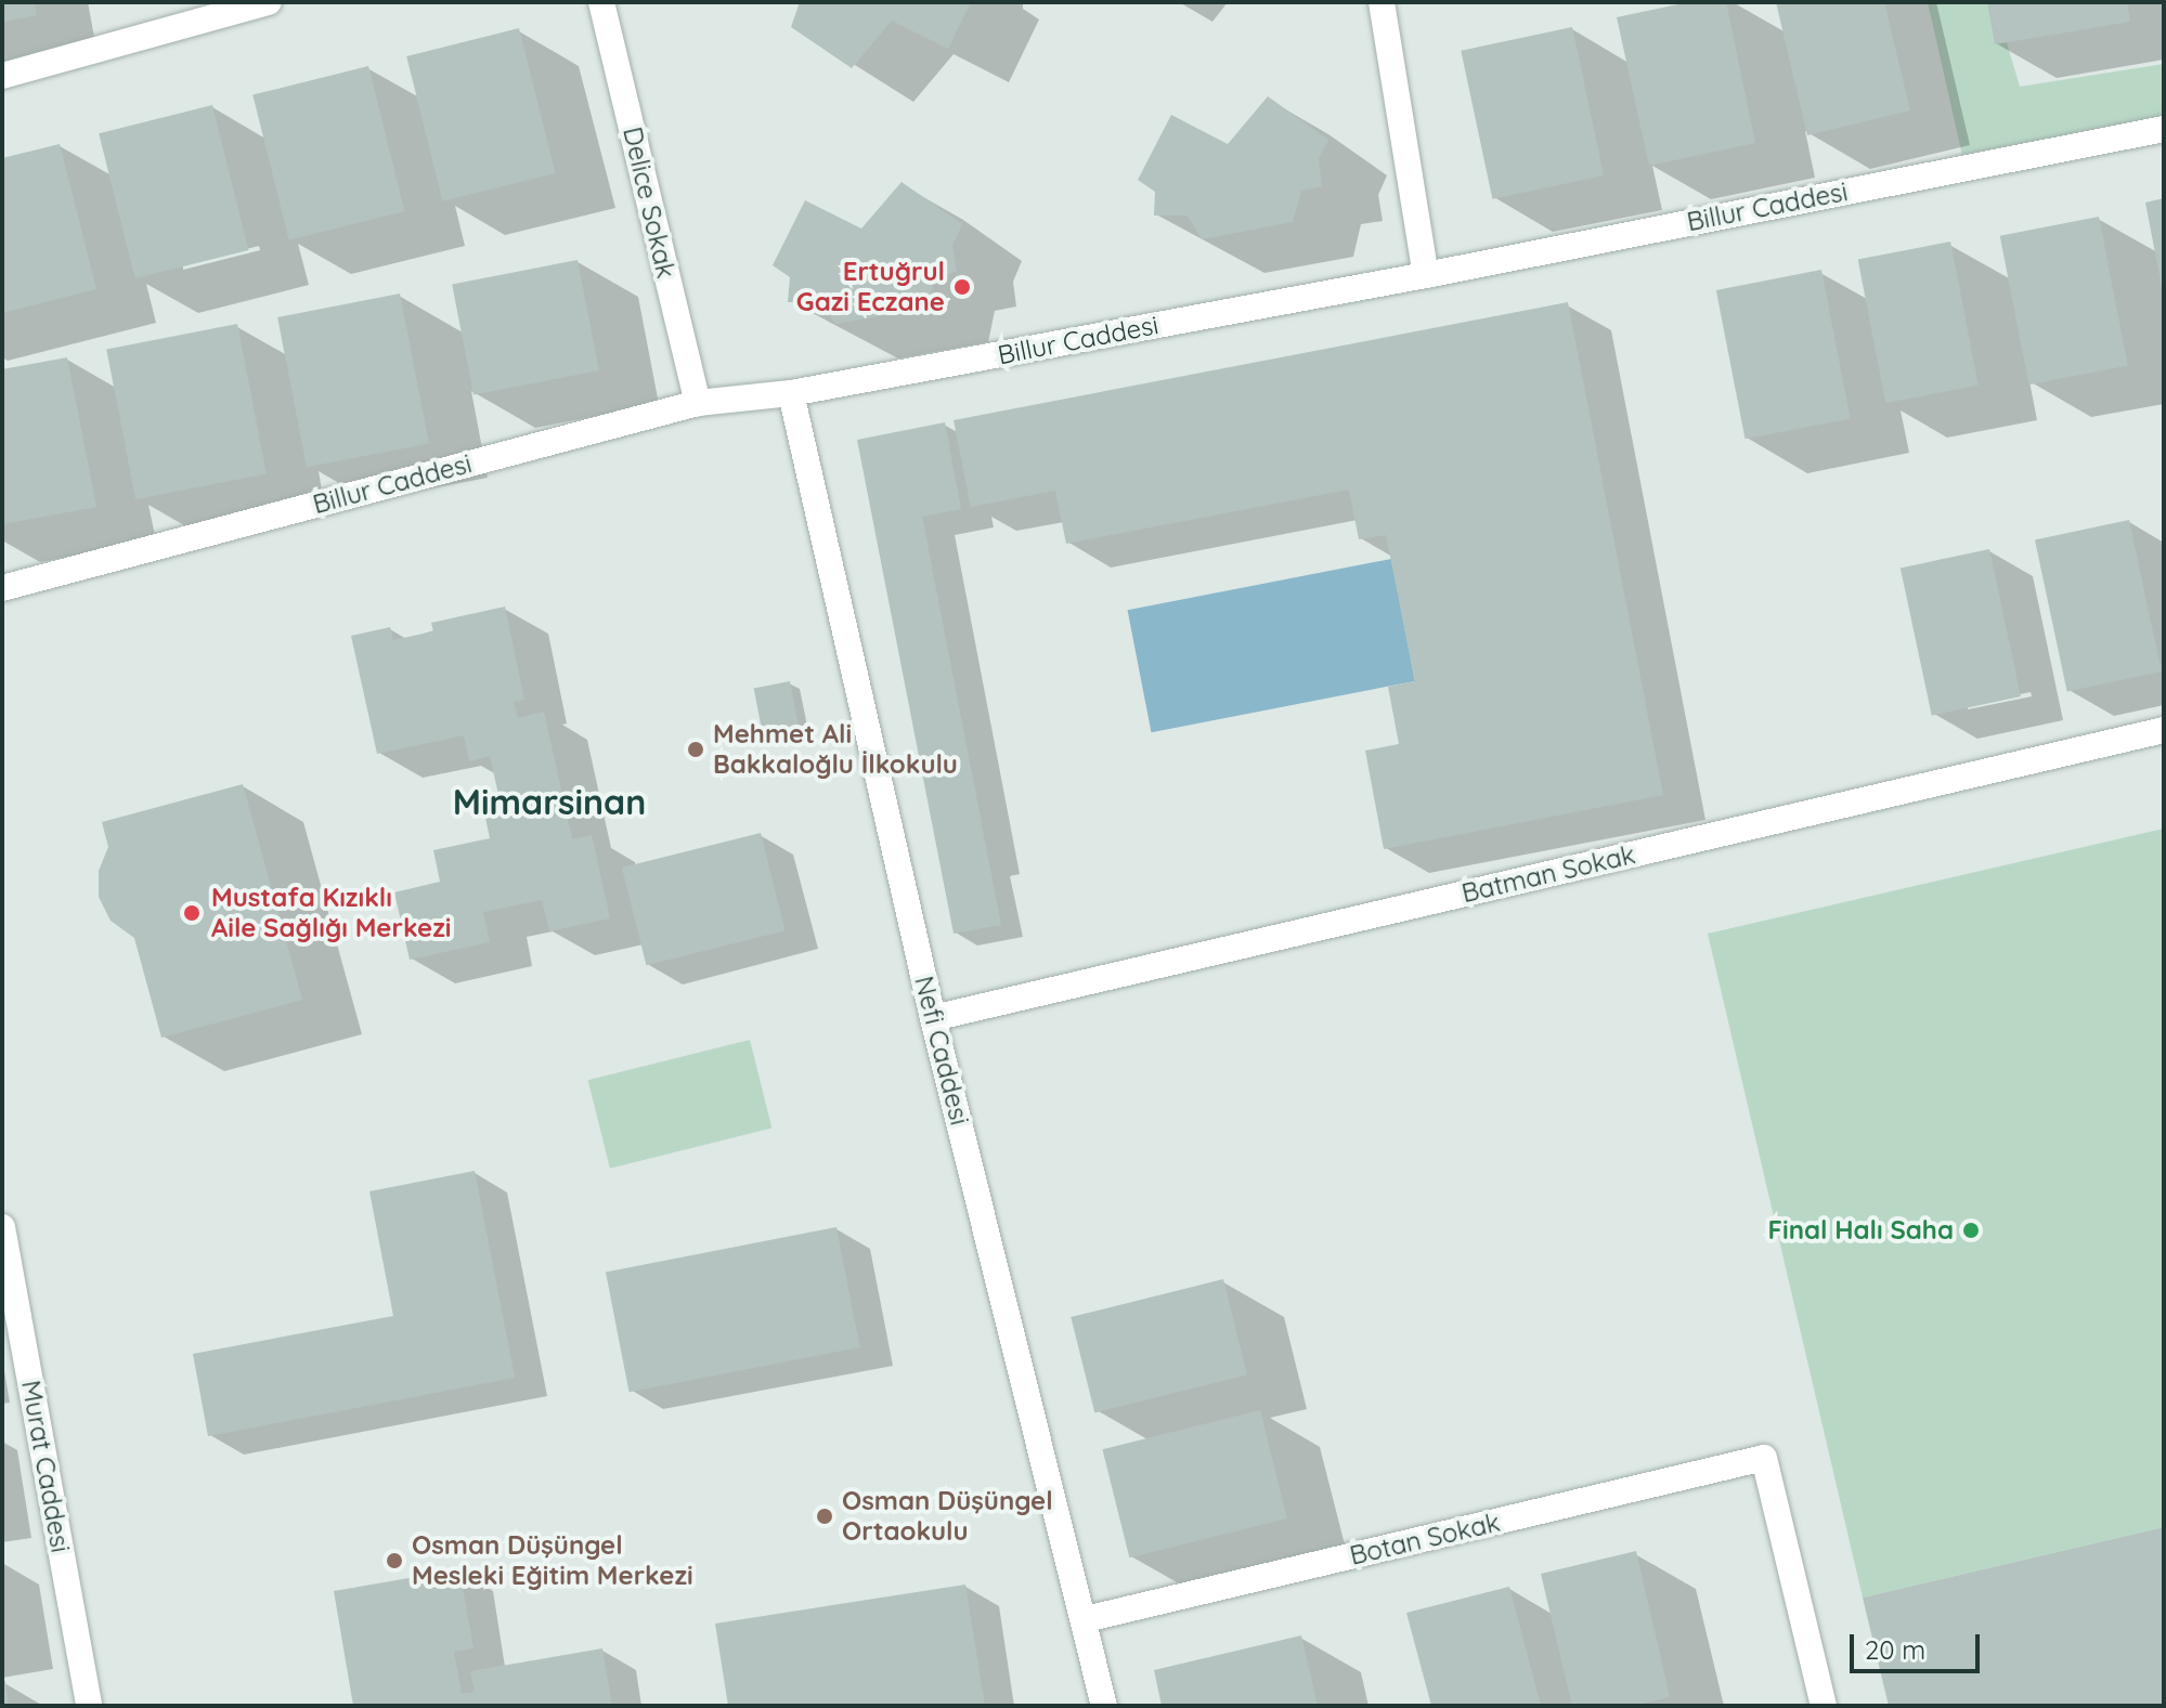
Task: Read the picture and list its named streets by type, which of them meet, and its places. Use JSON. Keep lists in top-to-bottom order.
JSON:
{
  "streets": {
    "street": [
      "Delice Sokak",
      "Billur Caddesi",
      "Batman Sokak",
      "Nefi Caddesi",
      "Murat Caddesi",
      "Botan Sokak"
    ]
  },
  "crossings": [
    ["Delice Sokak", "Billur Caddesi"],
    ["Billur Caddesi", "Nefi Caddesi"],
    ["Batman Sokak", "Nefi Caddesi"],
    ["Nefi Caddesi", "Botan Sokak"]
  ],
  "districts": ["Mimarsinan"],
  "places": [
    "Ertuğrul Gazi Eczane",
    "Mehmet Ali Bakkaloğlu İlkokulu",
    "Mustafa Kızıklı Aile Sağlığı Merkezi",
    "Final Halı Saha",
    "Osman Düşüngel Ortaokulu",
    "Osman Düşüngel Mesleki Eğitim Merkezi"
  ],
  "scale_bar": "20 m"
}
